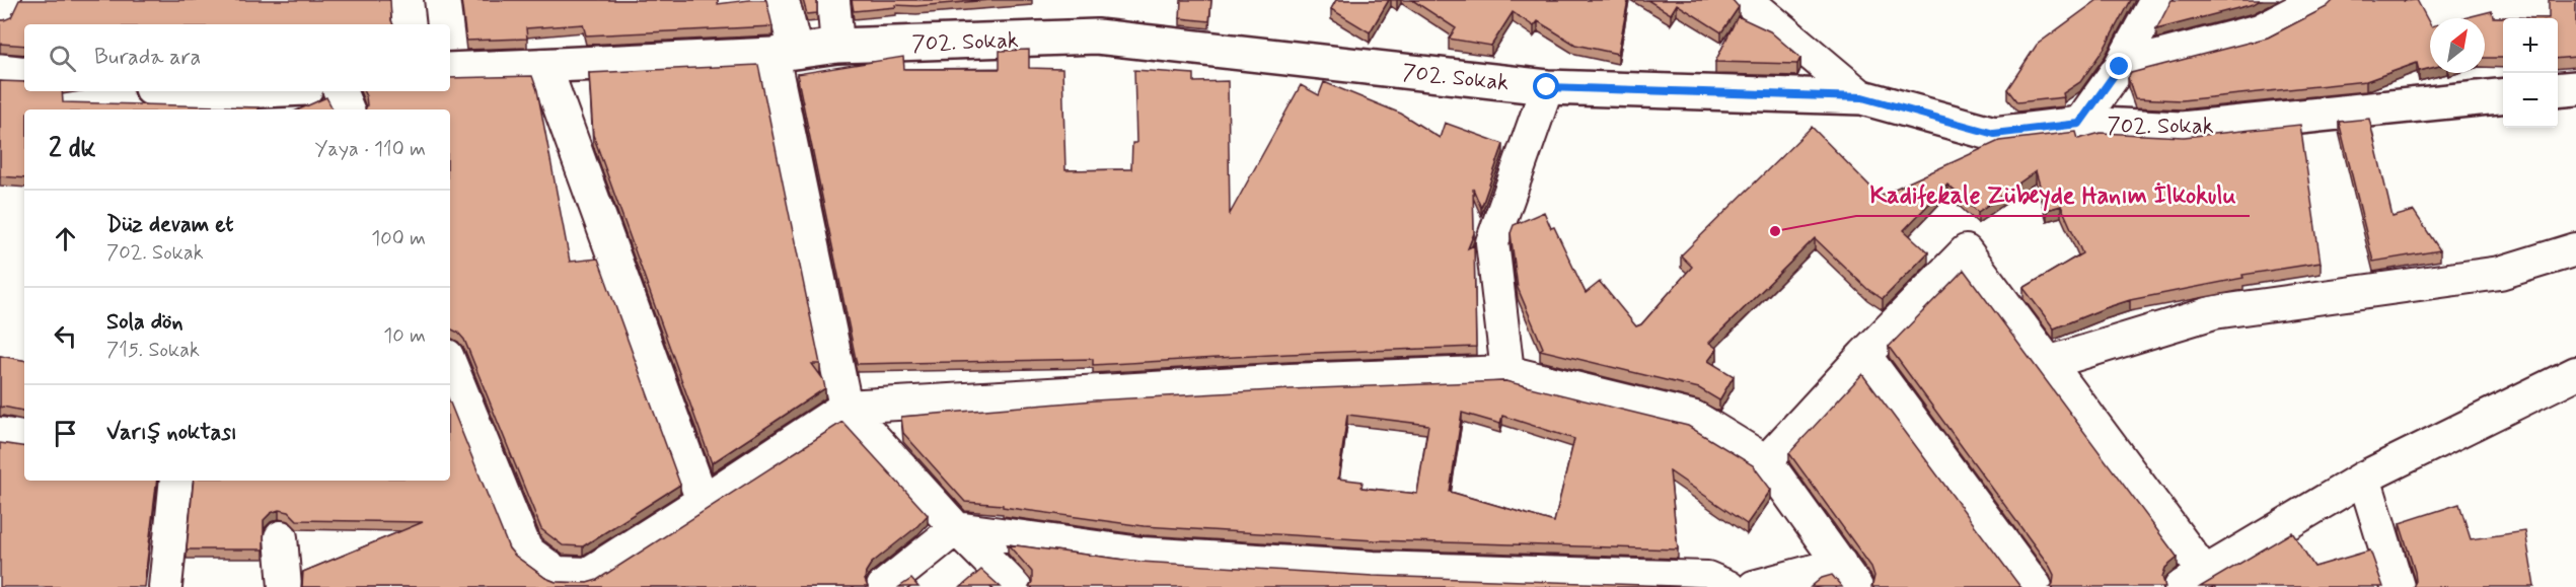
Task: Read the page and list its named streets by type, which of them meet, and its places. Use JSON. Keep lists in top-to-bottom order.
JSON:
{
  "streets": {
    "street": ["702. Sokak"]
  },
  "places": ["Kadifekale Zübeyde Hanım İlkokulu"],
  "north": "top right",
  "page": {
    "map_buttons": ["+", "−"],
    "search": "Burada ara",
    "heading": ["2 dk", "Yaya · 110 m"],
    "list": [
      ["Düz devam et", "702. Sokak", "100 m"],
      ["Sola dön", "715. Sokak", "10 m"],
      "Varış noktası"
    ]
  }
}
